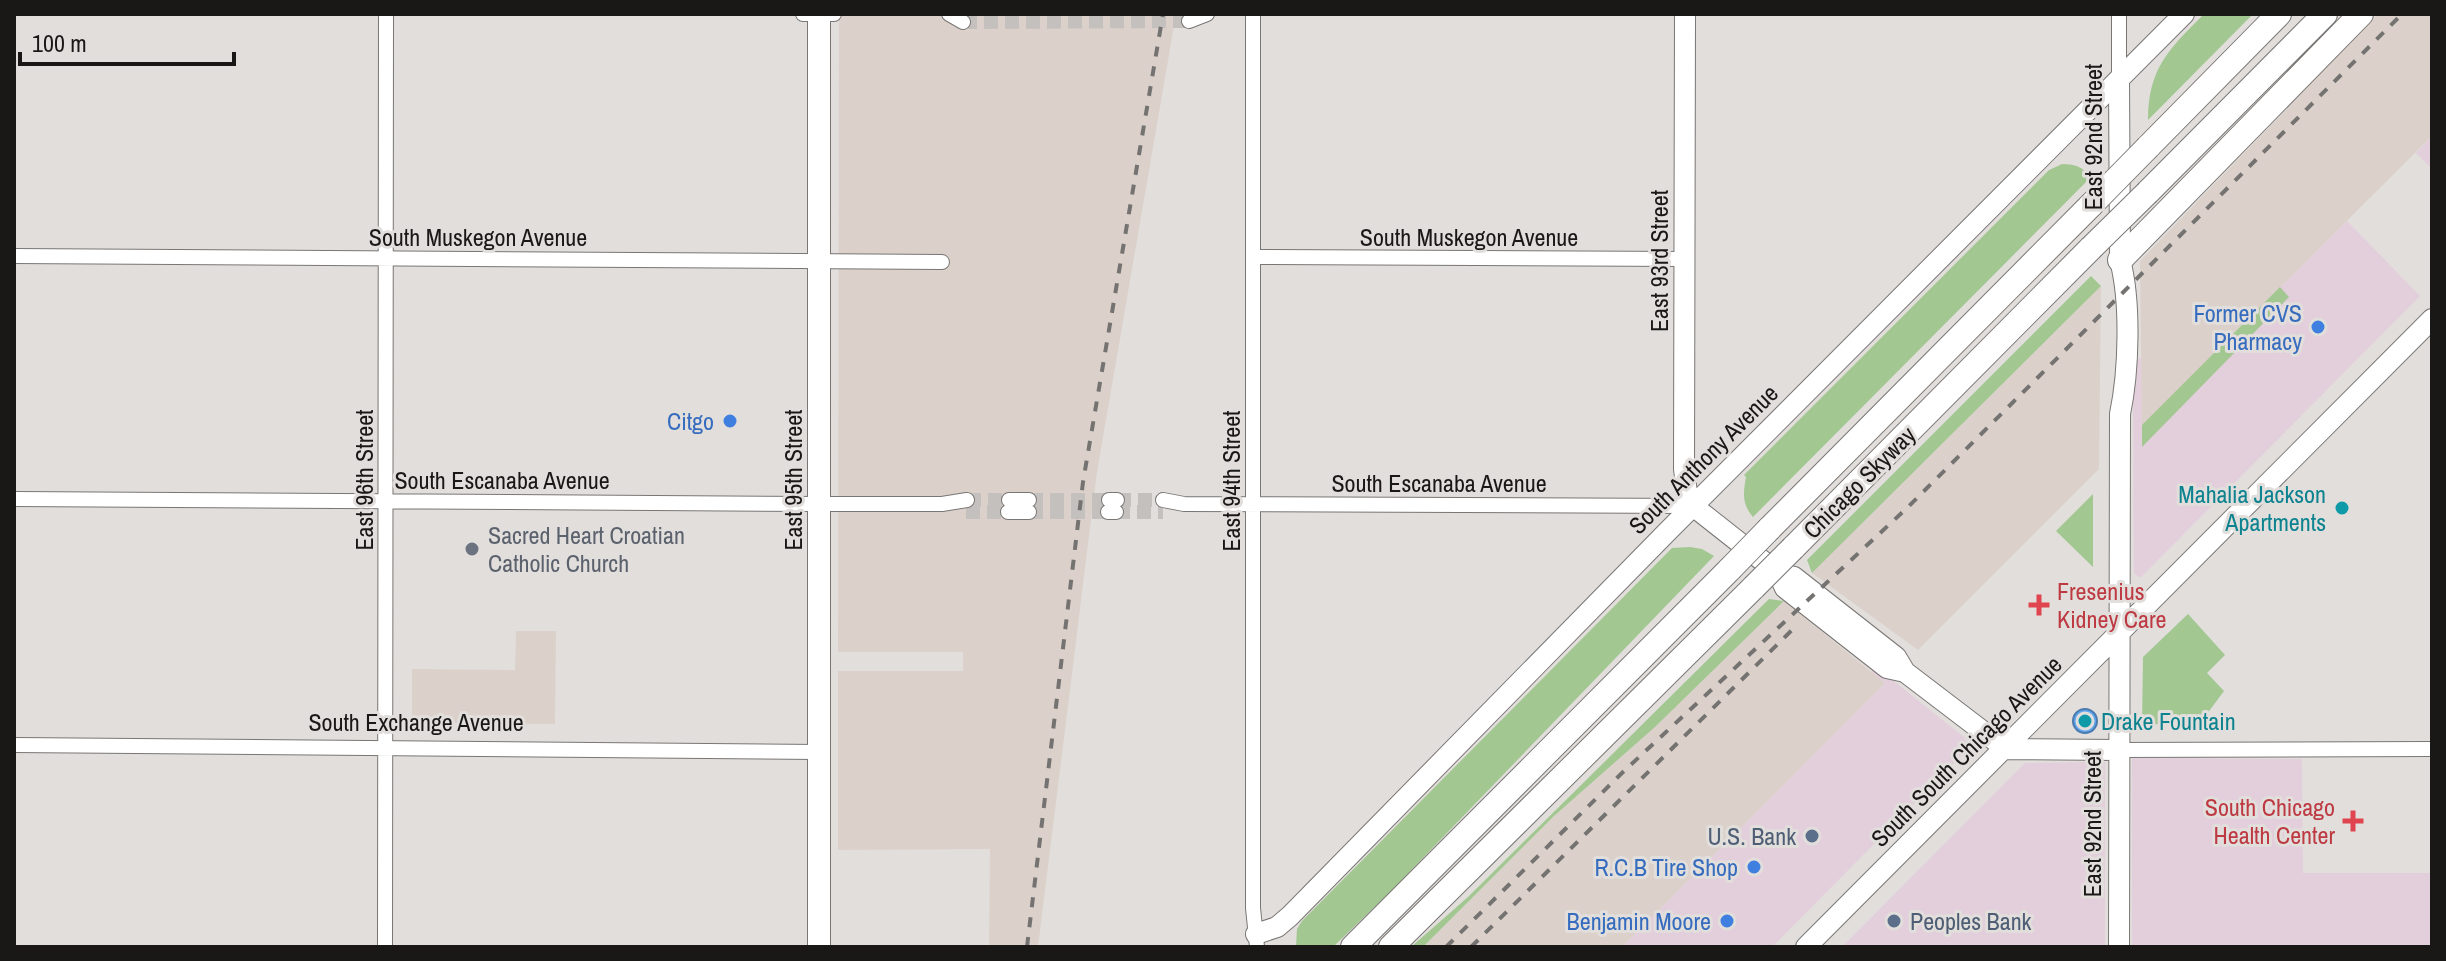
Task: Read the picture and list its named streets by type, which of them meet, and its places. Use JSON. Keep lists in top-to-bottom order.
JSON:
{
  "streets": {
    "highway": ["Chicago Skyway"],
    "main road": ["East 95th Street"],
    "street": [
      "East 92nd Street",
      "South Muskegon Avenue",
      "East 93rd Street",
      "South Anthony Avenue",
      "East 96th Street",
      "South Escanaba Avenue",
      "East 94th Street",
      "South Exchange Avenue",
      "South South Chicago Avenue"
    ]
  },
  "crossings": [
    ["East 92nd Street", "South Anthony Avenue"],
    ["East 92nd Street", "South South Chicago Avenue"],
    ["South Muskegon Avenue", "East 93rd Street"],
    ["South Muskegon Avenue", "East 96th Street"],
    ["South Muskegon Avenue", "East 95th Street"],
    ["South Muskegon Avenue", "East 94th Street"],
    ["East 93rd Street", "South Anthony Avenue"],
    ["East 93rd Street", "South Escanaba Avenue"],
    ["South Anthony Avenue", "South Escanaba Avenue"],
    ["South Anthony Avenue", "East 94th Street"],
    ["East 96th Street", "South Escanaba Avenue"],
    ["East 96th Street", "South Exchange Avenue"],
    ["South Escanaba Avenue", "East 95th Street"],
    ["South Escanaba Avenue", "East 94th Street"],
    ["East 95th Street", "South Exchange Avenue"]
  ],
  "places": {
    "other": [
      "Former CVS Pharmacy",
      "Citgo",
      "Mahalia Jackson Apartments",
      "Sacred Heart Croatian Catholic Church",
      "Drake Fountain",
      "U.S. Bank",
      "R.C.B Tire Shop",
      "Benjamin Moore",
      "Peoples Bank"
    ],
    "health": ["Fresenius Kidney Care", "South Chicago Health Center"]
  },
  "scale_bar": "100 m"
}
